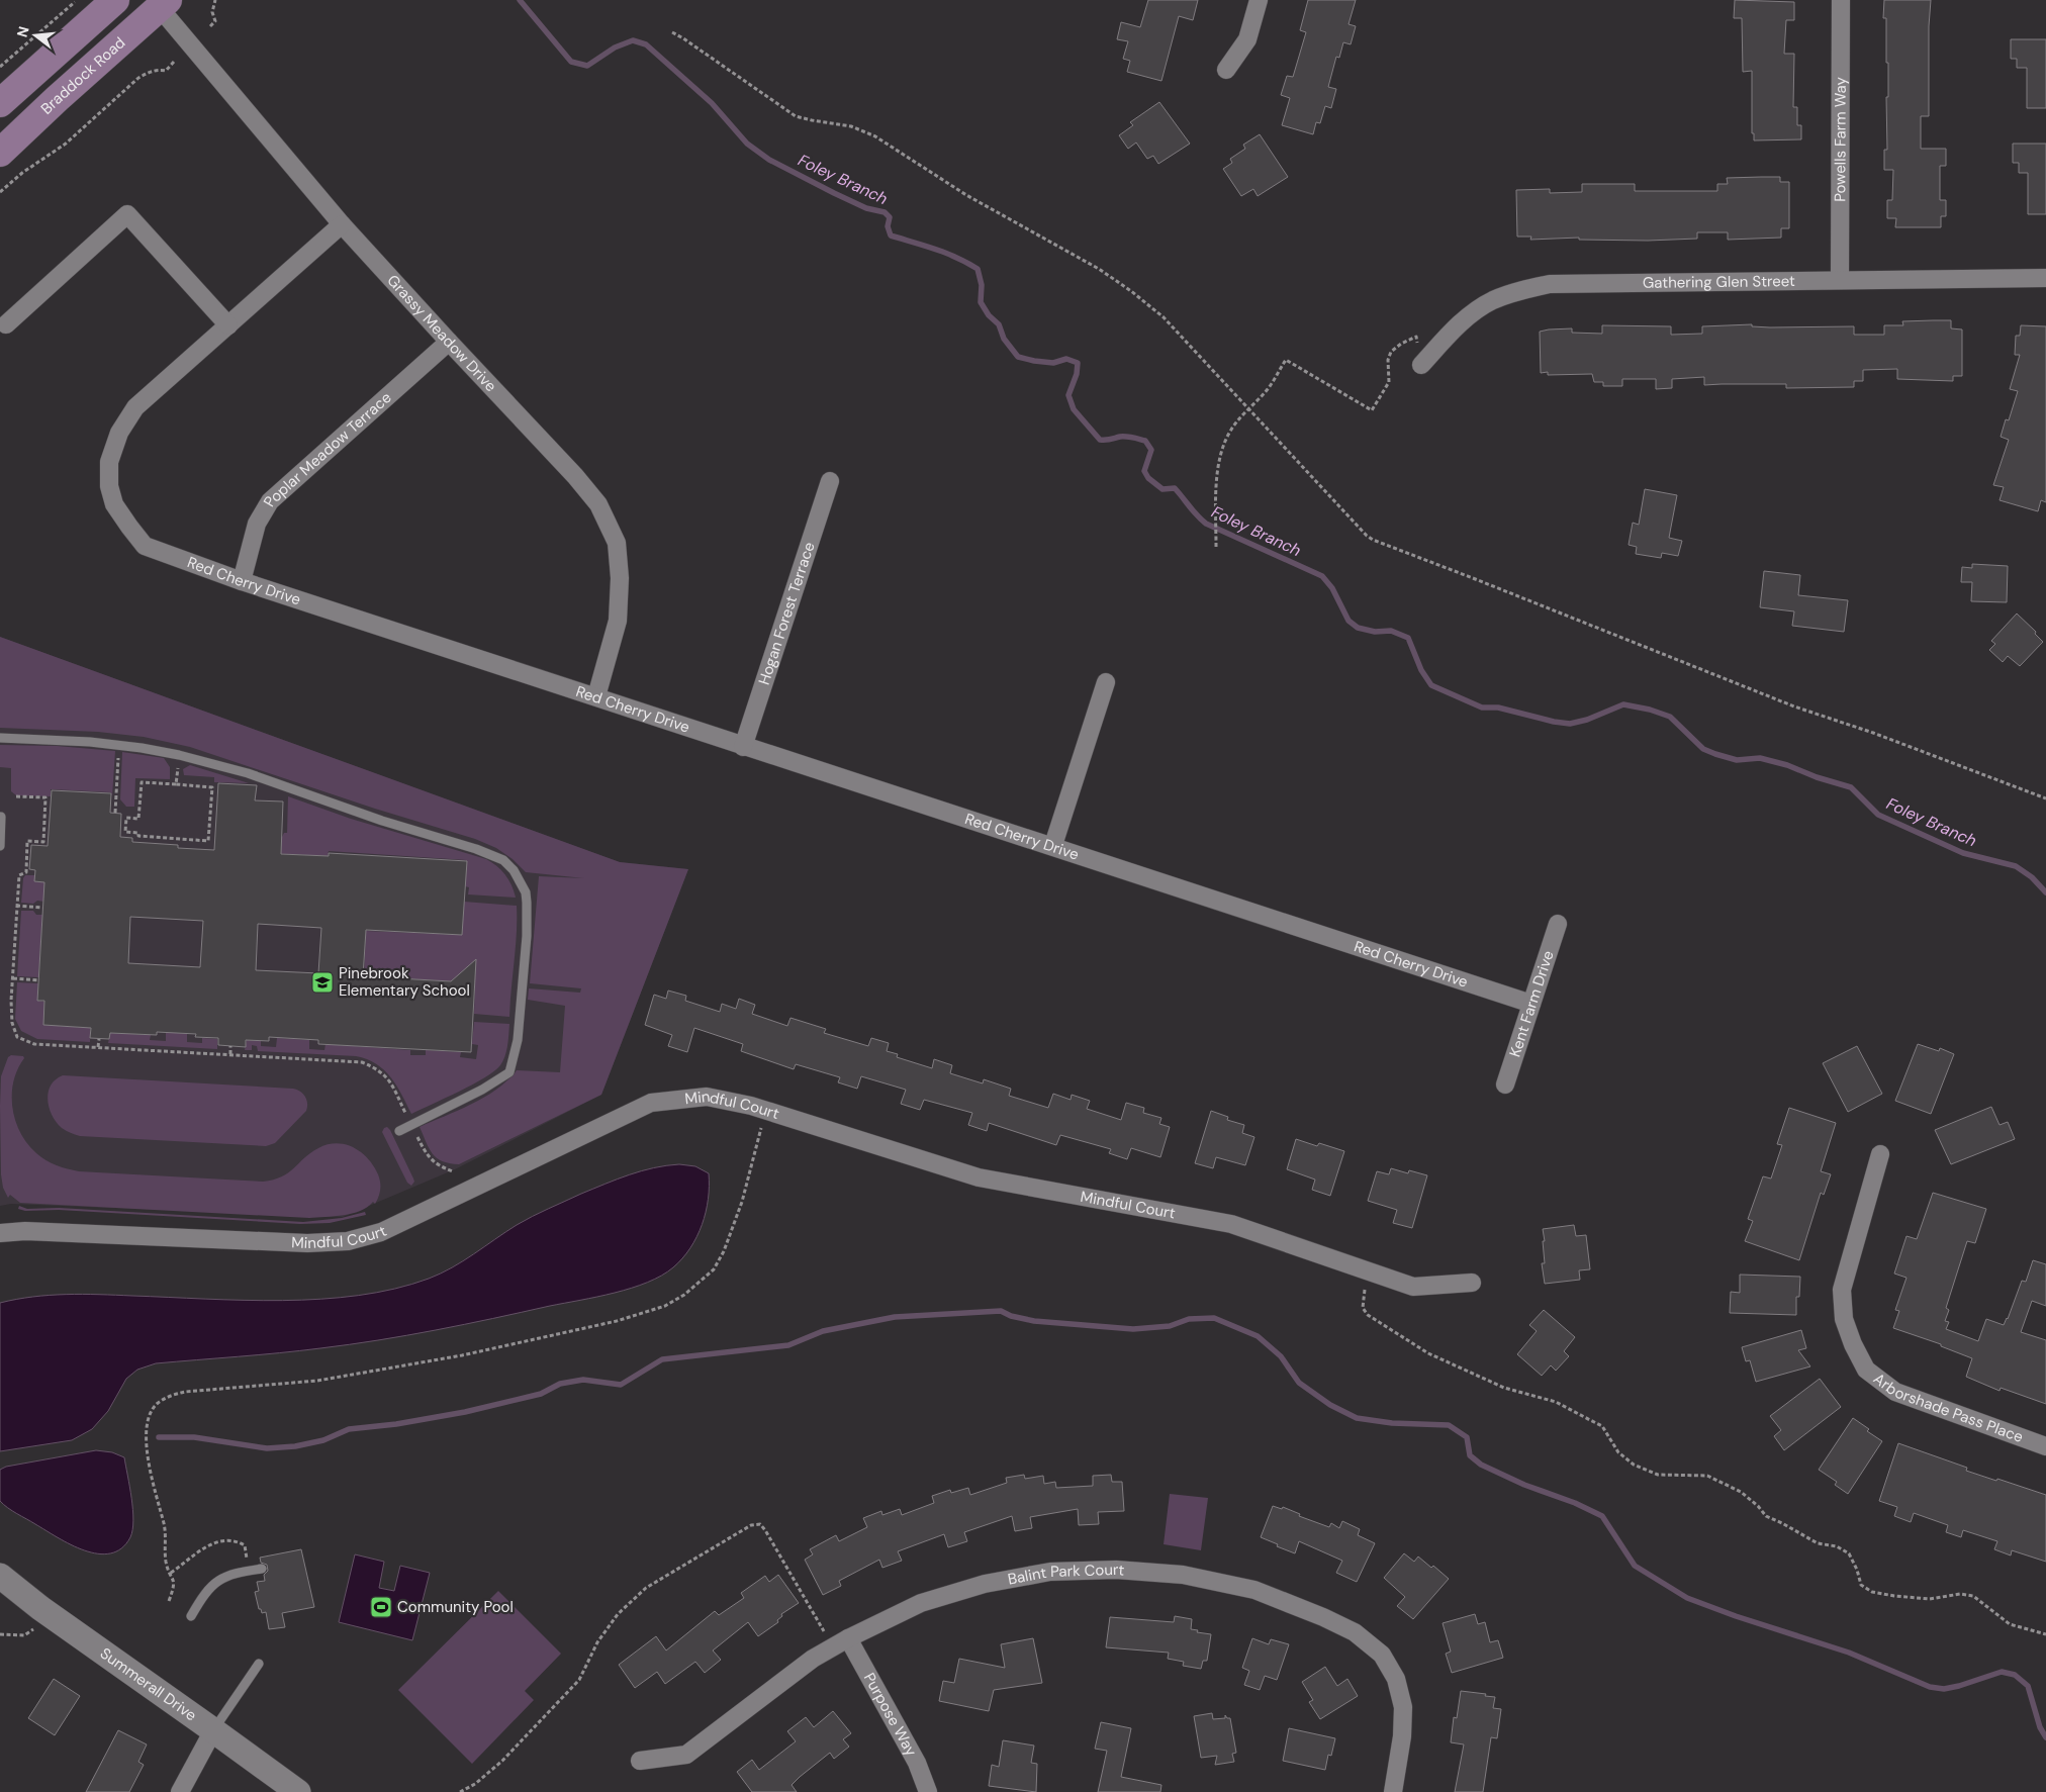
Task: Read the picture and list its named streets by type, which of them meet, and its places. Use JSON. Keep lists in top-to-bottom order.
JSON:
{
  "streets": {
    "main road": ["Braddock Road"],
    "street": [
      "Powells Farm Way",
      "Gathering Glen Street",
      "Grassy Meadow Drive",
      "Poplar Meadow Terrace",
      "Red Cherry Drive",
      "Hogan Forest Terrace",
      "Kent Farm Drive",
      "Mindful Court",
      "Arborshade Pass Place",
      "Balint Park Court",
      "Summerall Drive",
      "Purpose Way"
    ]
  },
  "crossings": [
    ["Braddock Road", "Grassy Meadow Drive"],
    ["Powells Farm Way", "Gathering Glen Street"],
    ["Grassy Meadow Drive", "Poplar Meadow Terrace"],
    ["Grassy Meadow Drive", "Red Cherry Drive"],
    ["Poplar Meadow Terrace", "Red Cherry Drive"],
    ["Red Cherry Drive", "Hogan Forest Terrace"],
    ["Red Cherry Drive", "Kent Farm Drive"],
    ["Balint Park Court", "Purpose Way"]
  ],
  "water": ["Foley Branch"],
  "places": {
    "school or university": ["Pinebrook Elementary School"],
    "sports": ["Community Pool"]
  },
  "north": "left"
}
